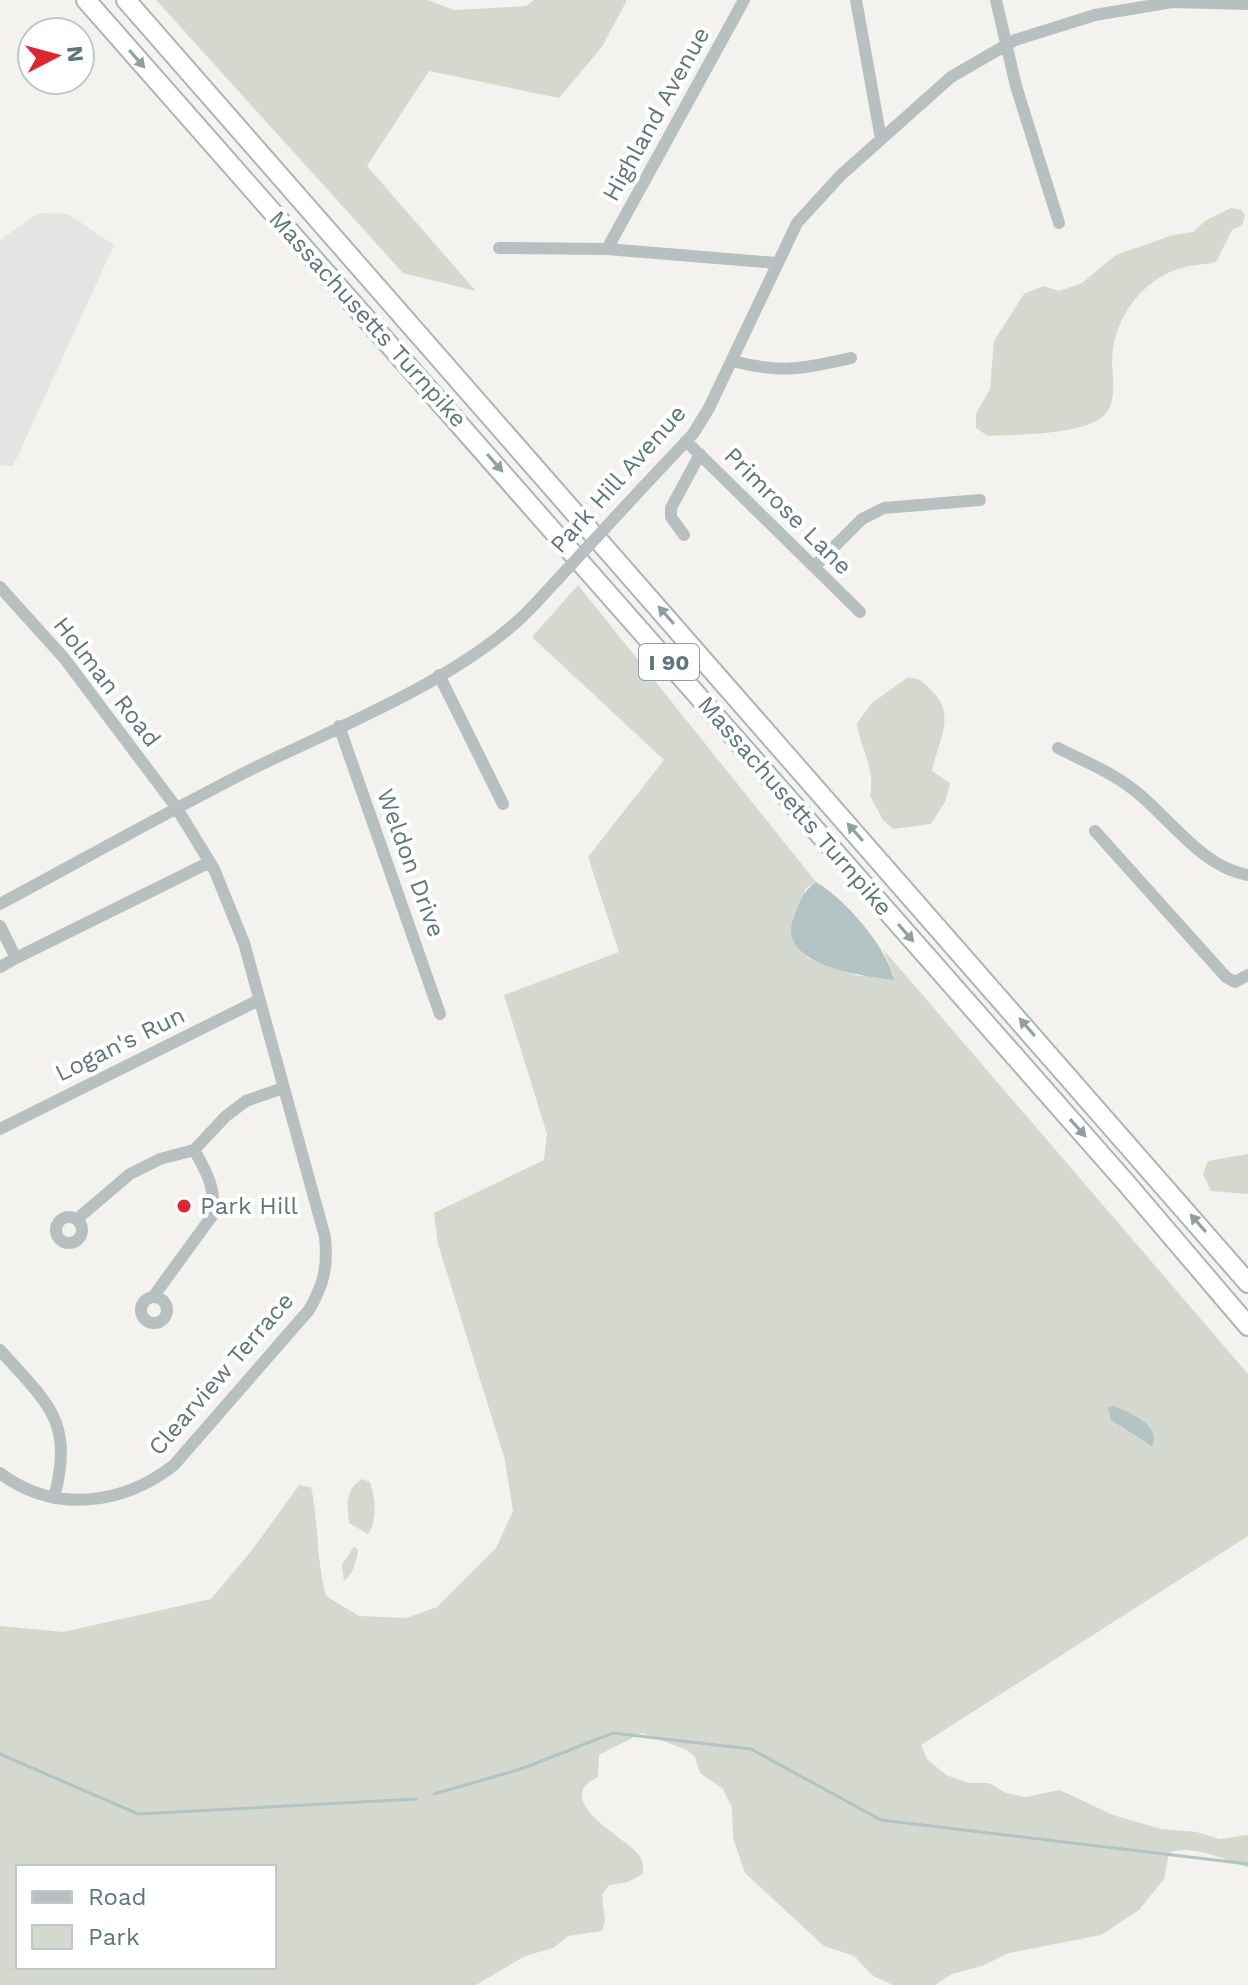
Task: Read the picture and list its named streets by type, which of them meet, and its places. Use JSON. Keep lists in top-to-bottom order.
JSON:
{
  "streets": {
    "highway": ["Massachusetts Turnpike", "I 90"],
    "street": [
      "Highland Avenue",
      "Park Hill Avenue",
      "Primrose Lane",
      "Holman Road",
      "Weldon Drive",
      "Logan's Run",
      "Clearview Terrace"
    ]
  },
  "crossings": [
    ["Park Hill Avenue", "Primrose Lane"],
    ["Park Hill Avenue", "Holman Road"],
    ["Park Hill Avenue", "Weldon Drive"],
    ["Park Hill Avenue", "Clearview Terrace"],
    ["Holman Road", "Clearview Terrace"],
    ["Logan's Run", "Clearview Terrace"]
  ],
  "places": ["Park Hill"],
  "legend": ["Road", "Park"],
  "north": "right"
}
